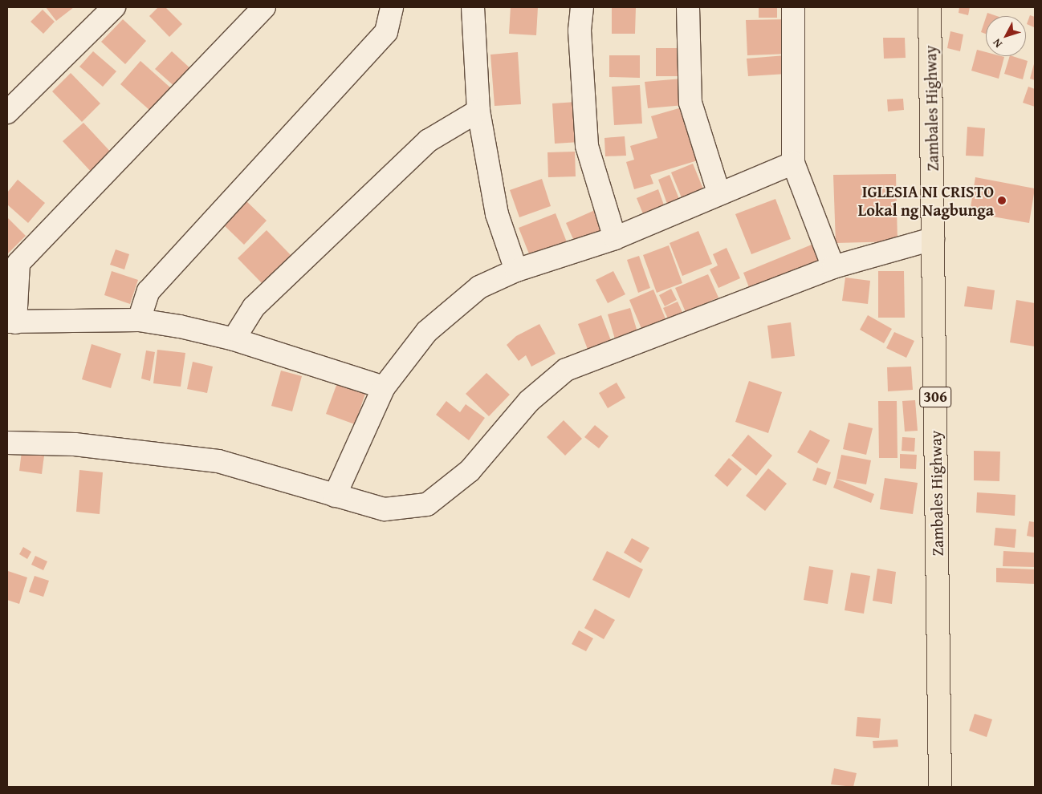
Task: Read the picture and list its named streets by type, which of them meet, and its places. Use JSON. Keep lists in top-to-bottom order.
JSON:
{
  "streets": {
    "main road": ["Zambales Highway", "306"]
  },
  "places": ["IGLESIA NI CRISTO Lokal ng Nagbunga"],
  "north": "bottom left"
}
